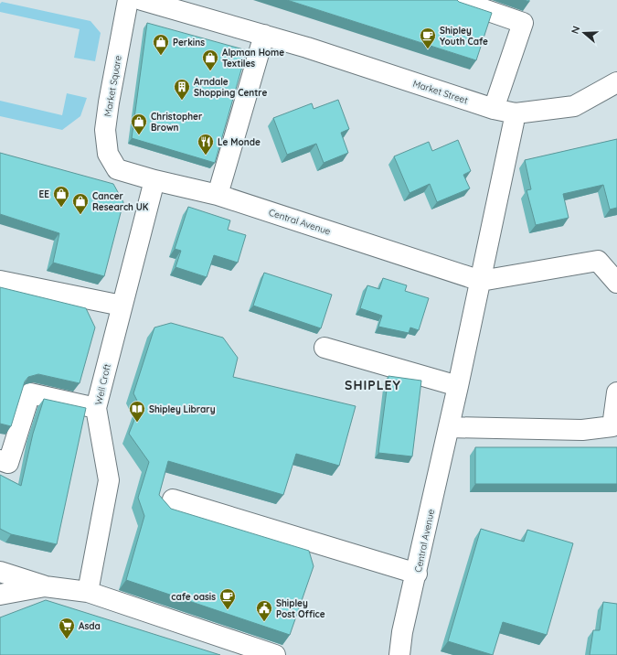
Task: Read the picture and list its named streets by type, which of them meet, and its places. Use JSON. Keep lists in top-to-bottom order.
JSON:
{
  "streets": {
    "street": [
      "Market Square",
      "Market Street",
      "Central Avenue",
      "Well Croft"
    ]
  },
  "crossings": [
    ["Market Square", "Central Avenue"],
    ["Market Street", "Central Avenue"],
    ["Central Avenue", "Well Croft"]
  ],
  "districts": ["SHIPLEY"],
  "places": {
    "cafe": ["Shipley Youth Cafe", "cafe oasis"],
    "shop": [
      "Perkins",
      "Alpman Home Textiles",
      "Christopher Brown",
      "EE",
      "Cancer Research UK"
    ],
    "building": ["Arndale Shopping Centre"],
    "restaurant": ["Le Monde"],
    "library": ["Shipley Library"],
    "public building": ["Shipley Post Office"],
    "supermarket": ["Asda"]
  },
  "north": "left"
}
